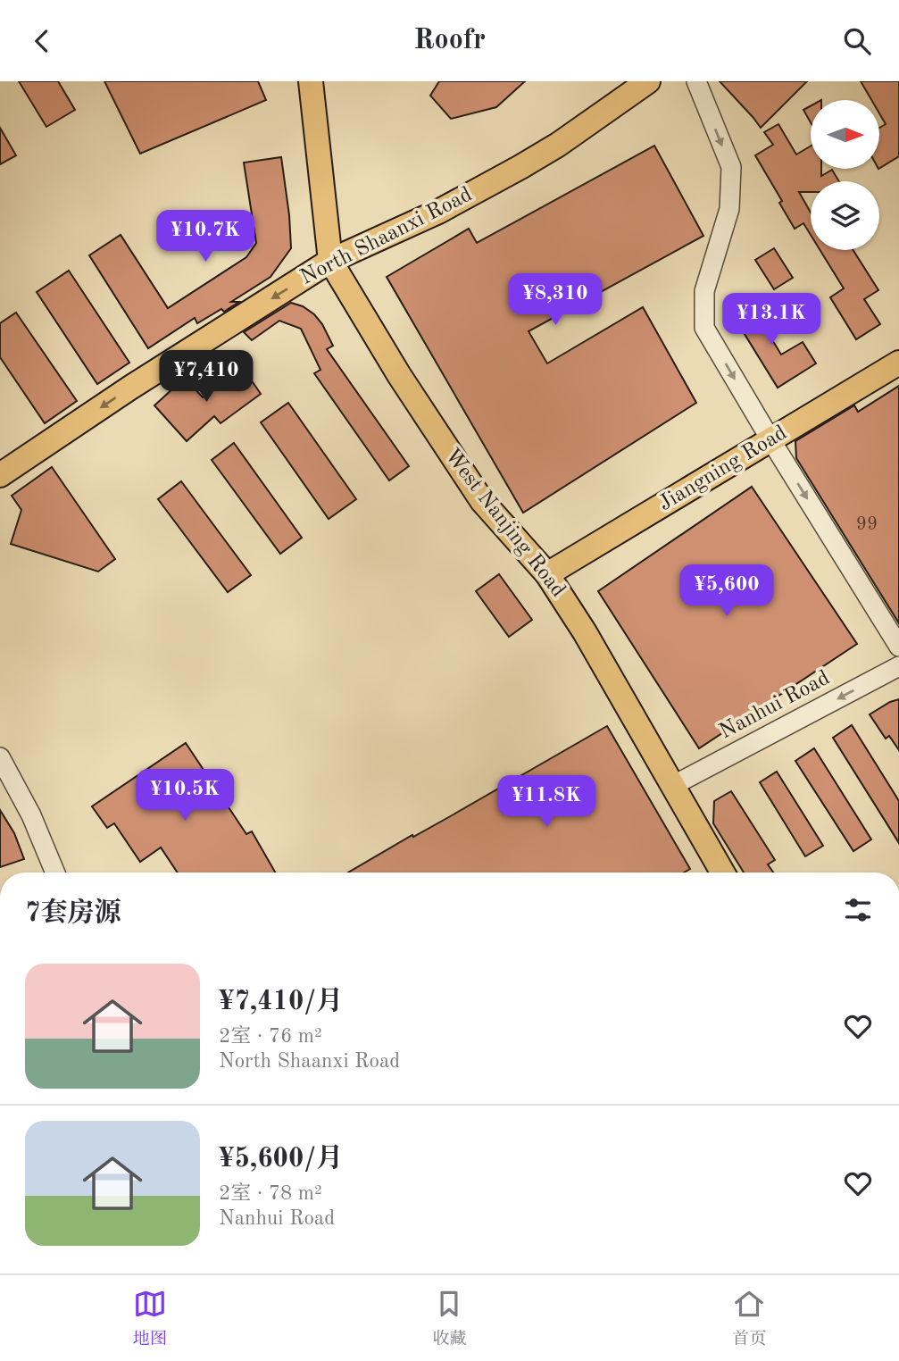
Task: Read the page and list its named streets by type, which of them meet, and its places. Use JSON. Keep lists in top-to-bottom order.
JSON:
{
  "streets": {
    "main road": ["North Shaanxi Road", "Jiangning Road", "West Nanjing Road"],
    "street": ["Nanhui Road"]
  },
  "crossings": [
    ["North Shaanxi Road", "West Nanjing Road"],
    ["Jiangning Road", "West Nanjing Road"],
    ["West Nanjing Road", "Nanhui Road"]
  ],
  "one_way": ["North Shaanxi Road", "Nanhui Road"],
  "house_numbers": ["99"],
  "north": "right",
  "page": {
    "header": "Roofr",
    "price": [
      "¥10.7K",
      "¥8,310",
      "¥13.1K",
      "¥7,410",
      "¥5,600",
      "¥10.5K",
      "¥11.8K"
    ],
    "heading": "7套房源",
    "list": [
      {
        "name": "¥7,410/月",
        "note": "2室 · 76 m² · North Shaanxi Road"
      },
      {
        "name": "¥5,600/月",
        "note": "2室 · 78 m² · Nanhui Road"
      }
    ],
    "tabs": ["地图", "收藏", "首页"]
  }
}
